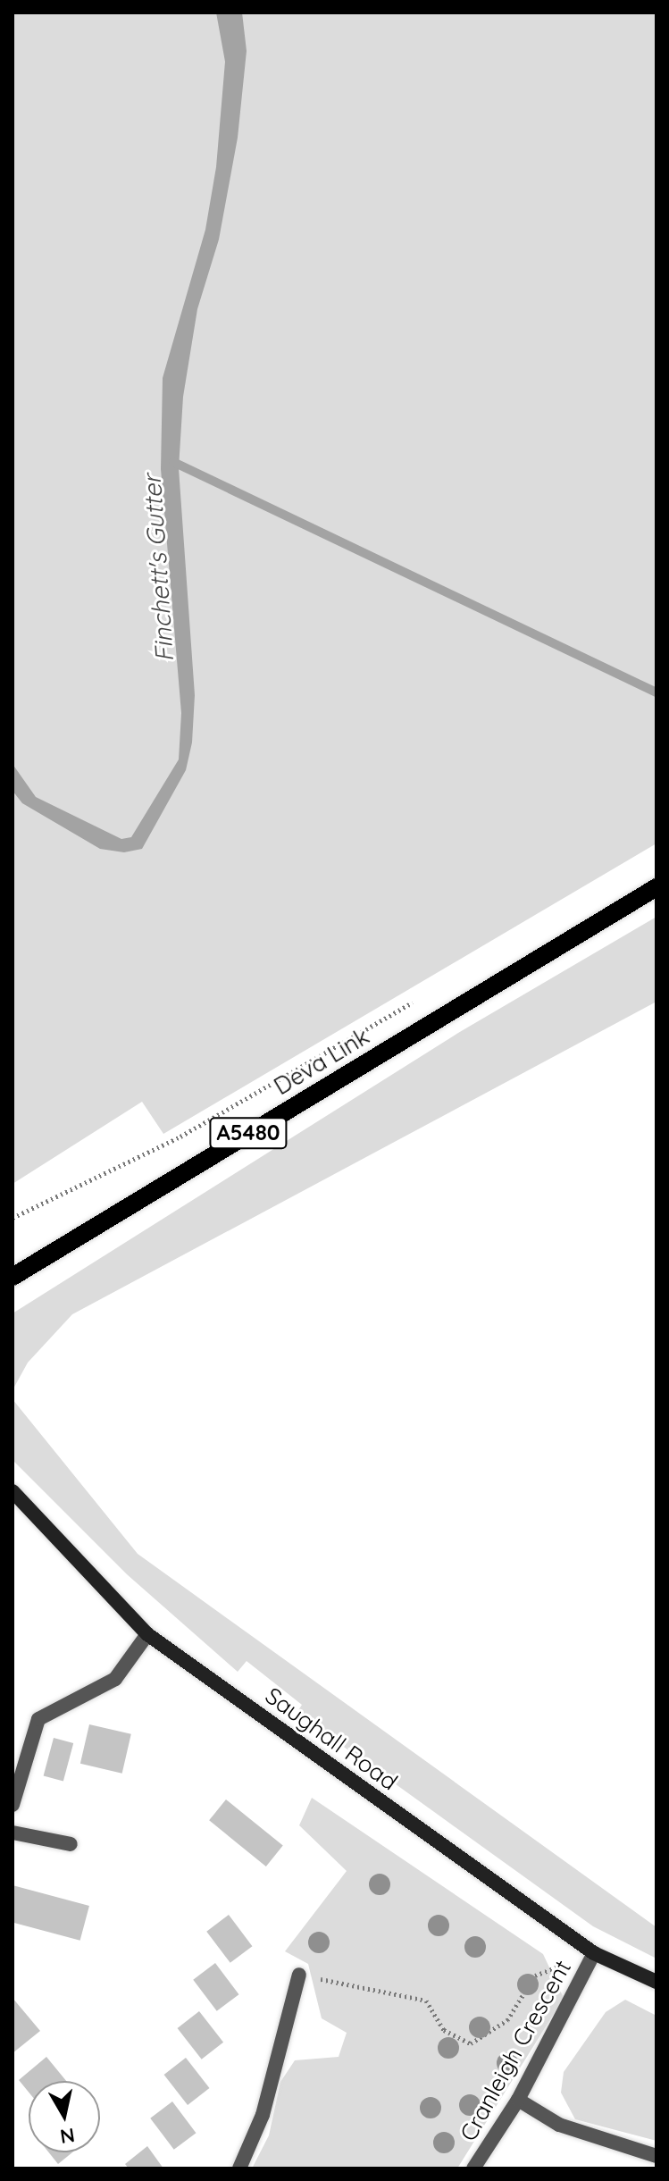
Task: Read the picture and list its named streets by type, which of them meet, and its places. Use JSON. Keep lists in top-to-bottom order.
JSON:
{
  "streets": {
    "main road": ["Deva Link", "A5480"],
    "street": ["Saughall Road", "Cranleigh Crescent"]
  },
  "crossings": [
    ["Saughall Road", "Cranleigh Crescent"]
  ],
  "water": ["Finchett's Gutter"],
  "north": "bottom"
}
